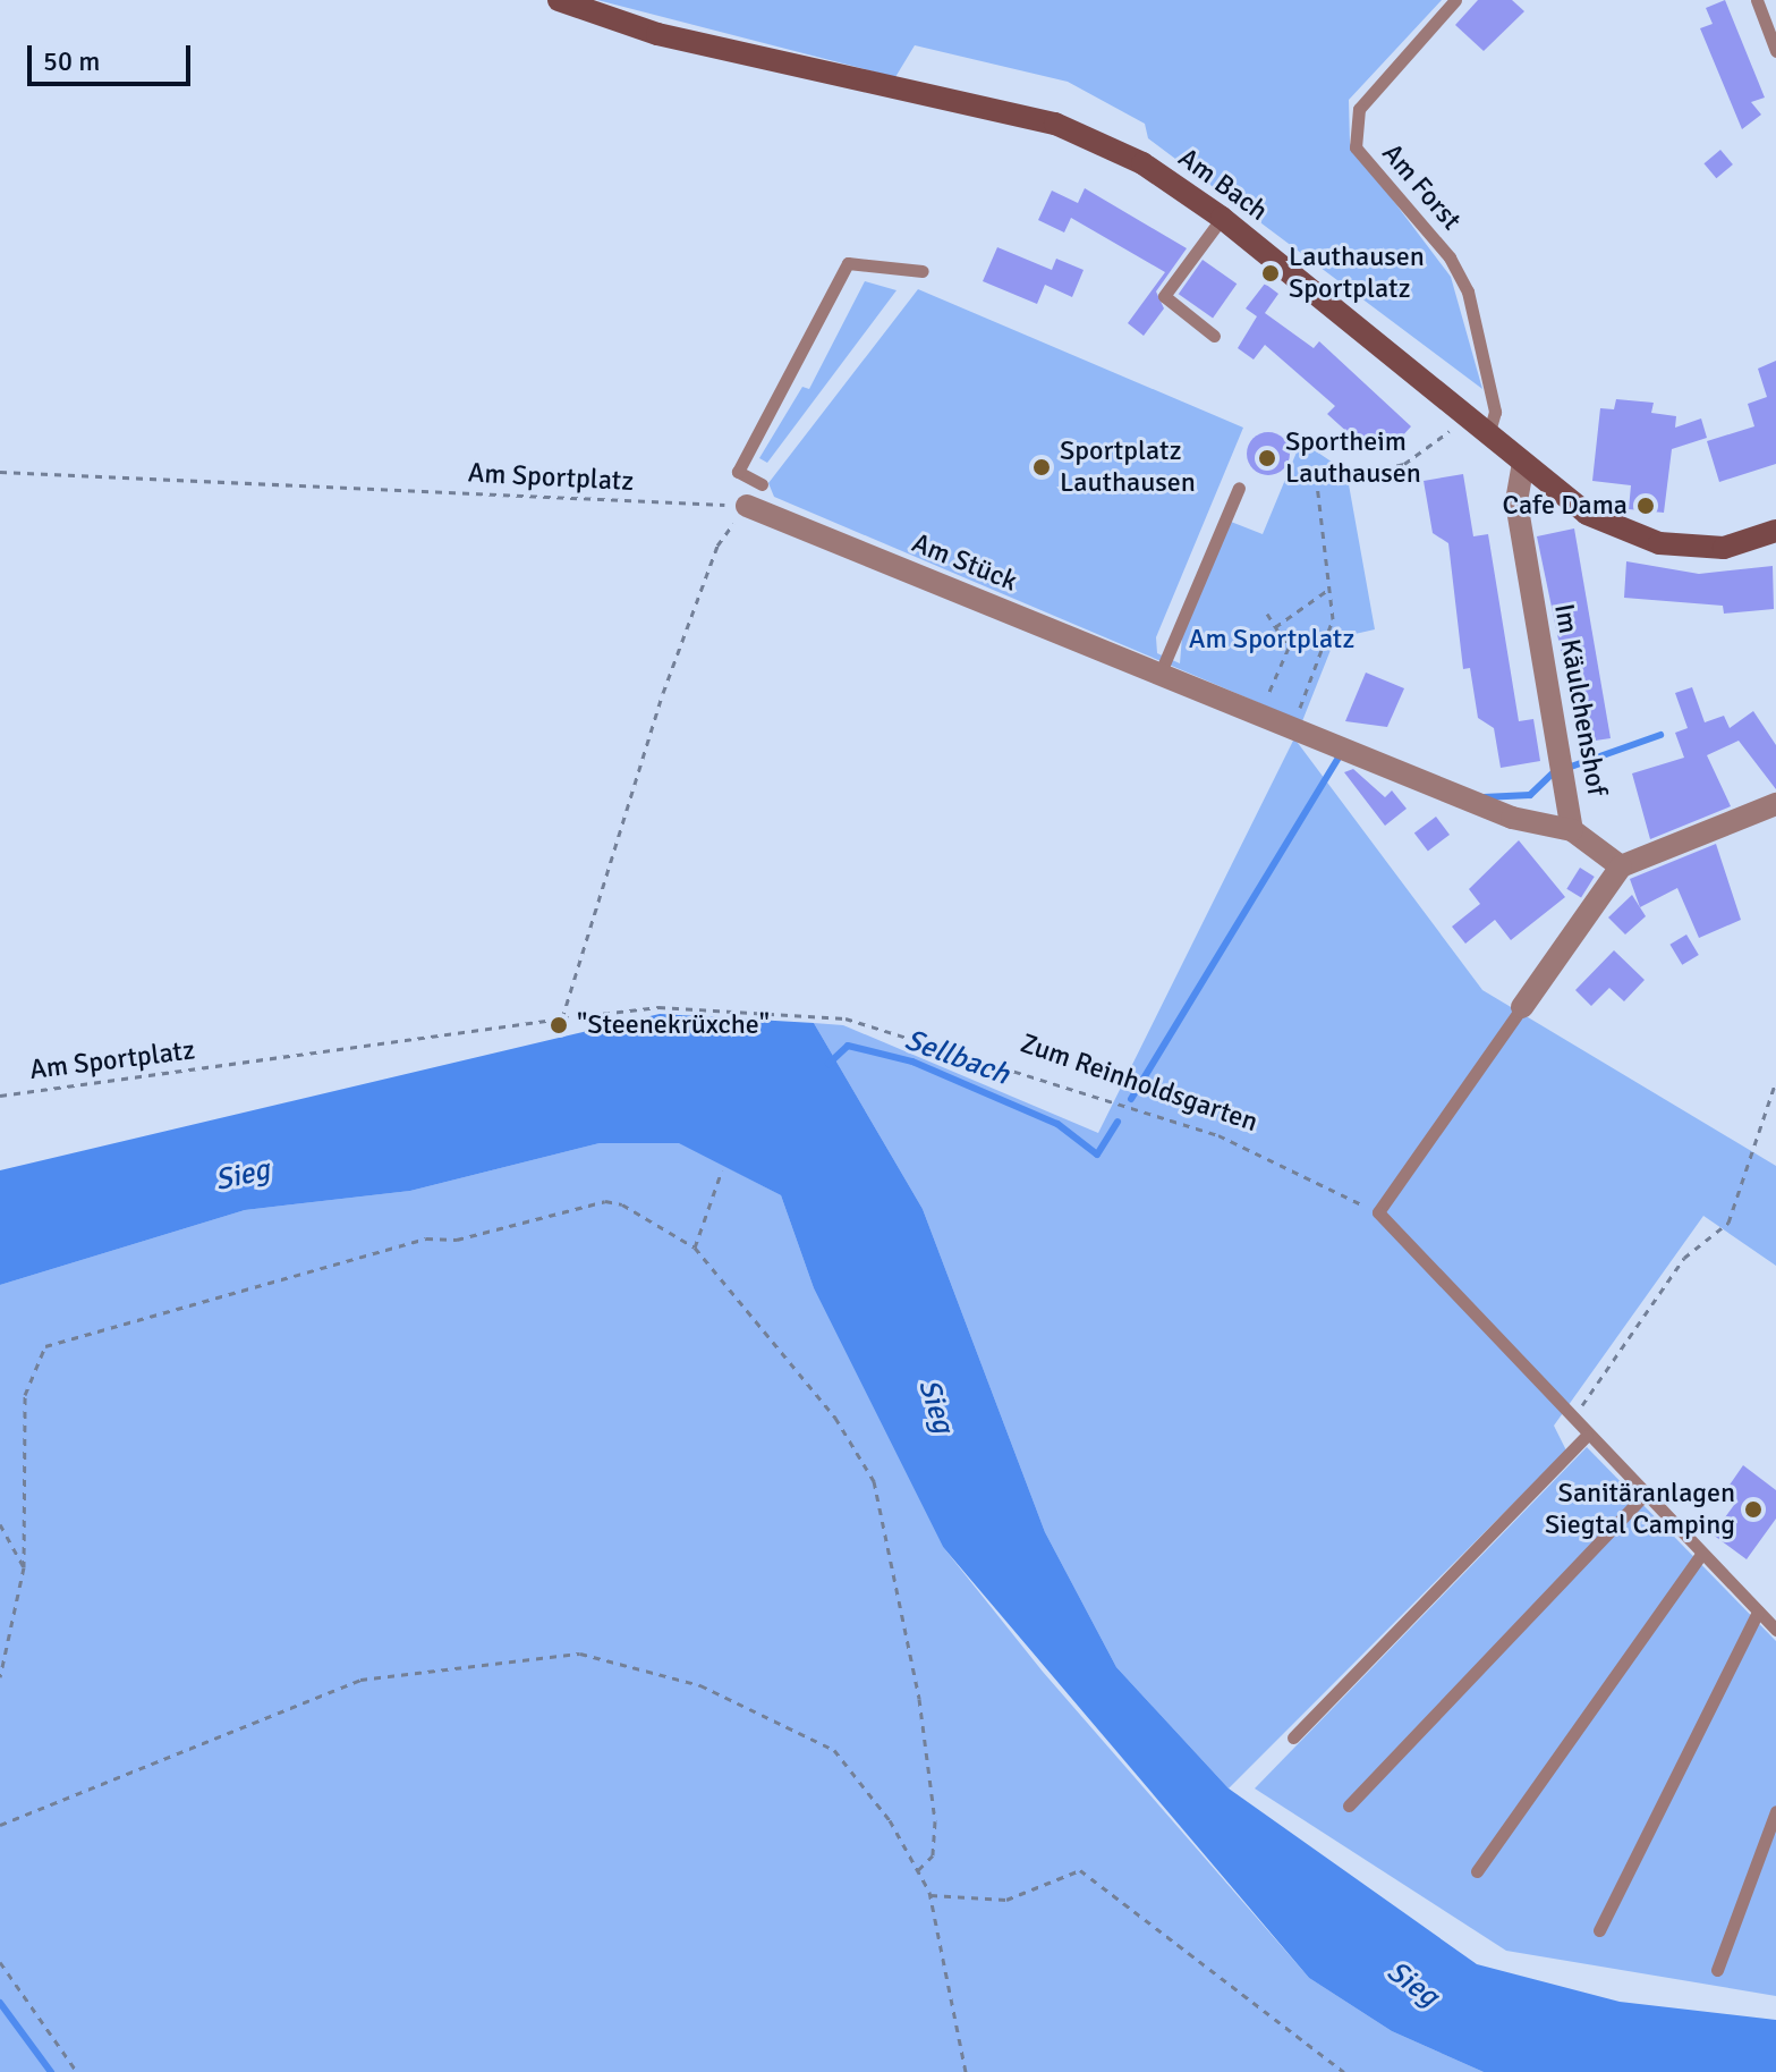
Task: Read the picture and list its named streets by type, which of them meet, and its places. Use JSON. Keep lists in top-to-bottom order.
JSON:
{
  "streets": {
    "street": ["Am Bach", "Am Stück", "Im Käulchenshof"],
    "lane": ["Am Forst"],
    "path": ["Am Sportplatz", "Zum Reinholdsgarten"]
  },
  "crossings": [
    ["Am Bach", "Am Forst"],
    ["Am Bach", "Im Käulchenshof"],
    ["Am Sportplatz", "Am Stück"],
    ["Am Sportplatz", "Zum Reinholdsgarten"],
    ["Am Stück", "Im Käulchenshof"]
  ],
  "water": ["Sellbach", "Sieg"],
  "parks": ["Am Sportplatz"],
  "places": [
    "Lauthausen Sportplatz",
    "Sportheim Lauthausen",
    "Sportplatz Lauthausen",
    "Cafe Dama",
    "\"Steenekrüxche\"",
    "Sanitäranlagen Siegtal Camping"
  ],
  "scale_bar": "50 m"
}
